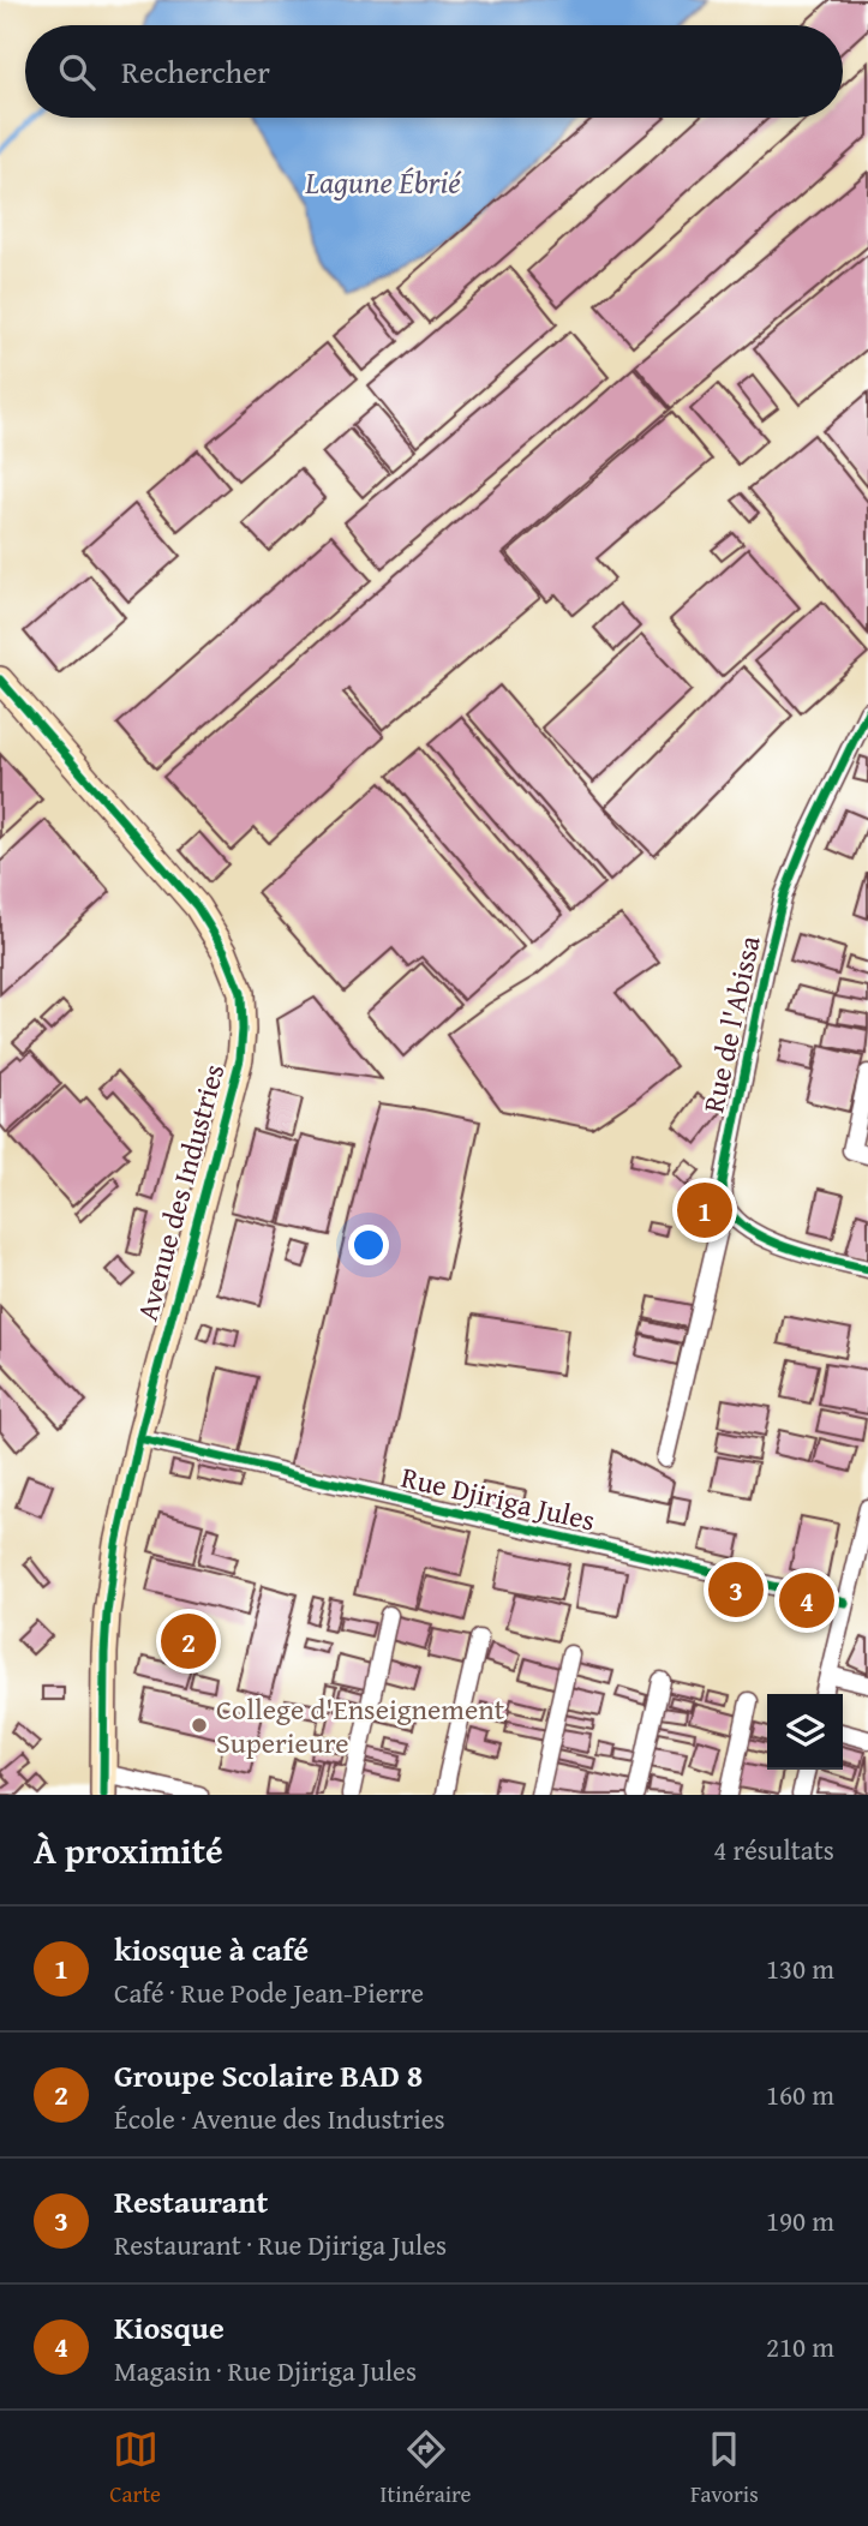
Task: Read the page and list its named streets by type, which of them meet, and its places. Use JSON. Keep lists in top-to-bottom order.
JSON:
{
  "streets": {
    "street": ["Rue de l'Abissa", "Avenue des Industries", "Rue Djiriga Jules"]
  },
  "crossings": [
    ["Avenue des Industries", "Rue Djiriga Jules"]
  ],
  "water": ["Lagune Ébrié"],
  "places": ["College d'Enseignement Superieure"],
  "page": {
    "search": "Rechercher",
    "pins": [
      "1",
      "3",
      "4",
      "2"
    ],
    "heading": ["À proximité", "4 résultats"],
    "list": [
      {
        "mark": "1",
        "name": "kiosque à café",
        "note": "Café · Rue Pode Jean-Pierre",
        "value": "130 m"
      },
      {
        "mark": "2",
        "name": "Groupe Scolaire BAD 8",
        "note": "École · Avenue des Industries",
        "value": "160 m"
      },
      {
        "mark": "3",
        "name": "Restaurant",
        "note": "Restaurant · Rue Djiriga Jules",
        "value": "190 m"
      },
      {
        "mark": "4",
        "name": "Kiosque",
        "note": "Magasin · Rue Djiriga Jules",
        "value": "210 m"
      }
    ],
    "nav": ["Carte", "Itinéraire", "Favoris"]
  }
}
